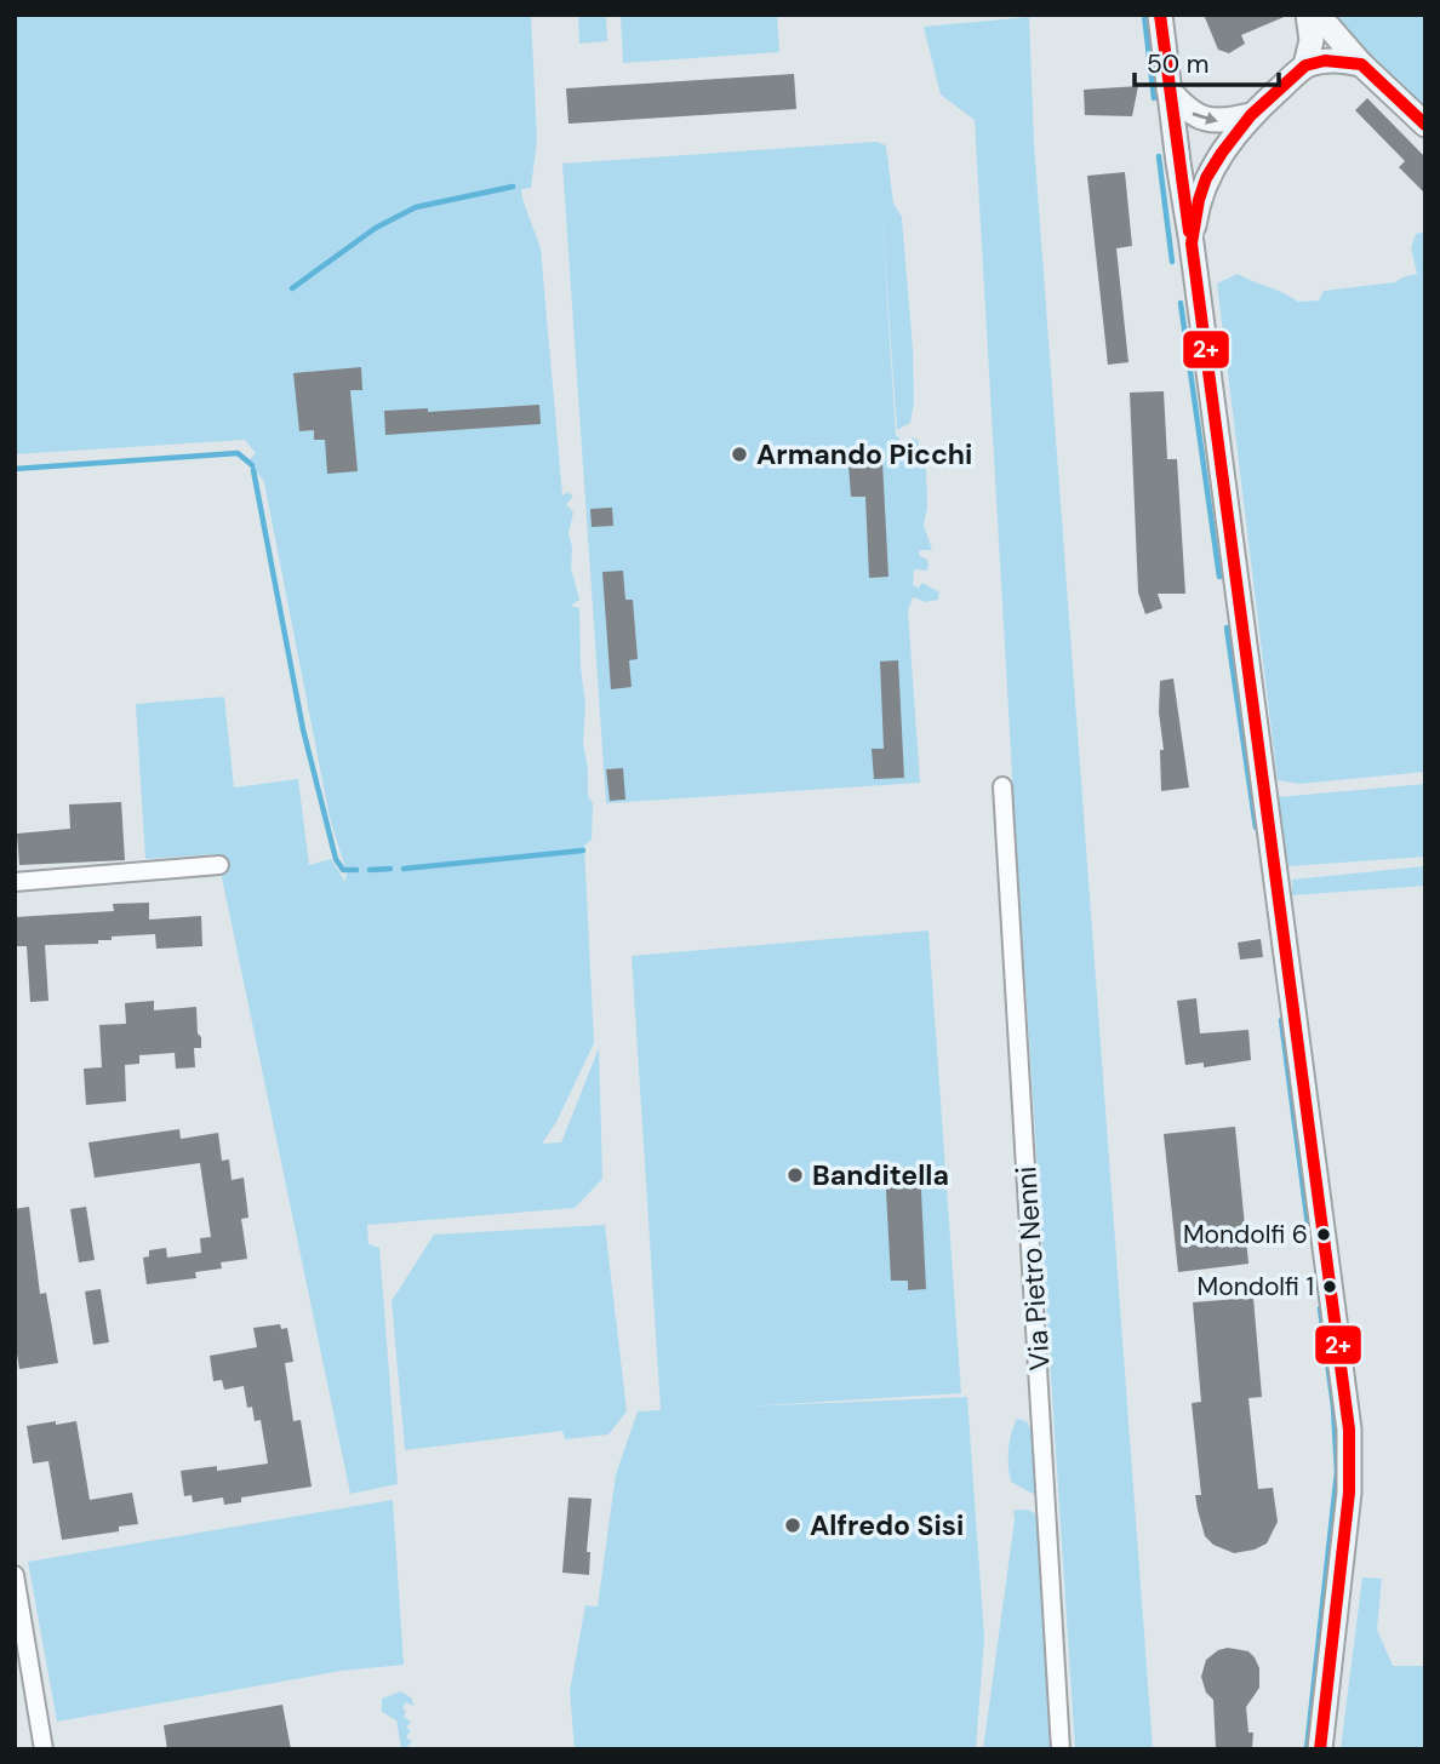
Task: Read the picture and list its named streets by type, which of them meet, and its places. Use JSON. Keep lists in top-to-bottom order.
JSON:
{
  "streets": {
    "street": ["Via Pietro Nenni"]
  },
  "places": [
    "Armando Picchi",
    "Banditella",
    "Mondolfi 6",
    "Mondolfi 1",
    "Alfredo Sisi"
  ],
  "lines": ["transit line 2+"],
  "scale_bar": "50 m"
}
